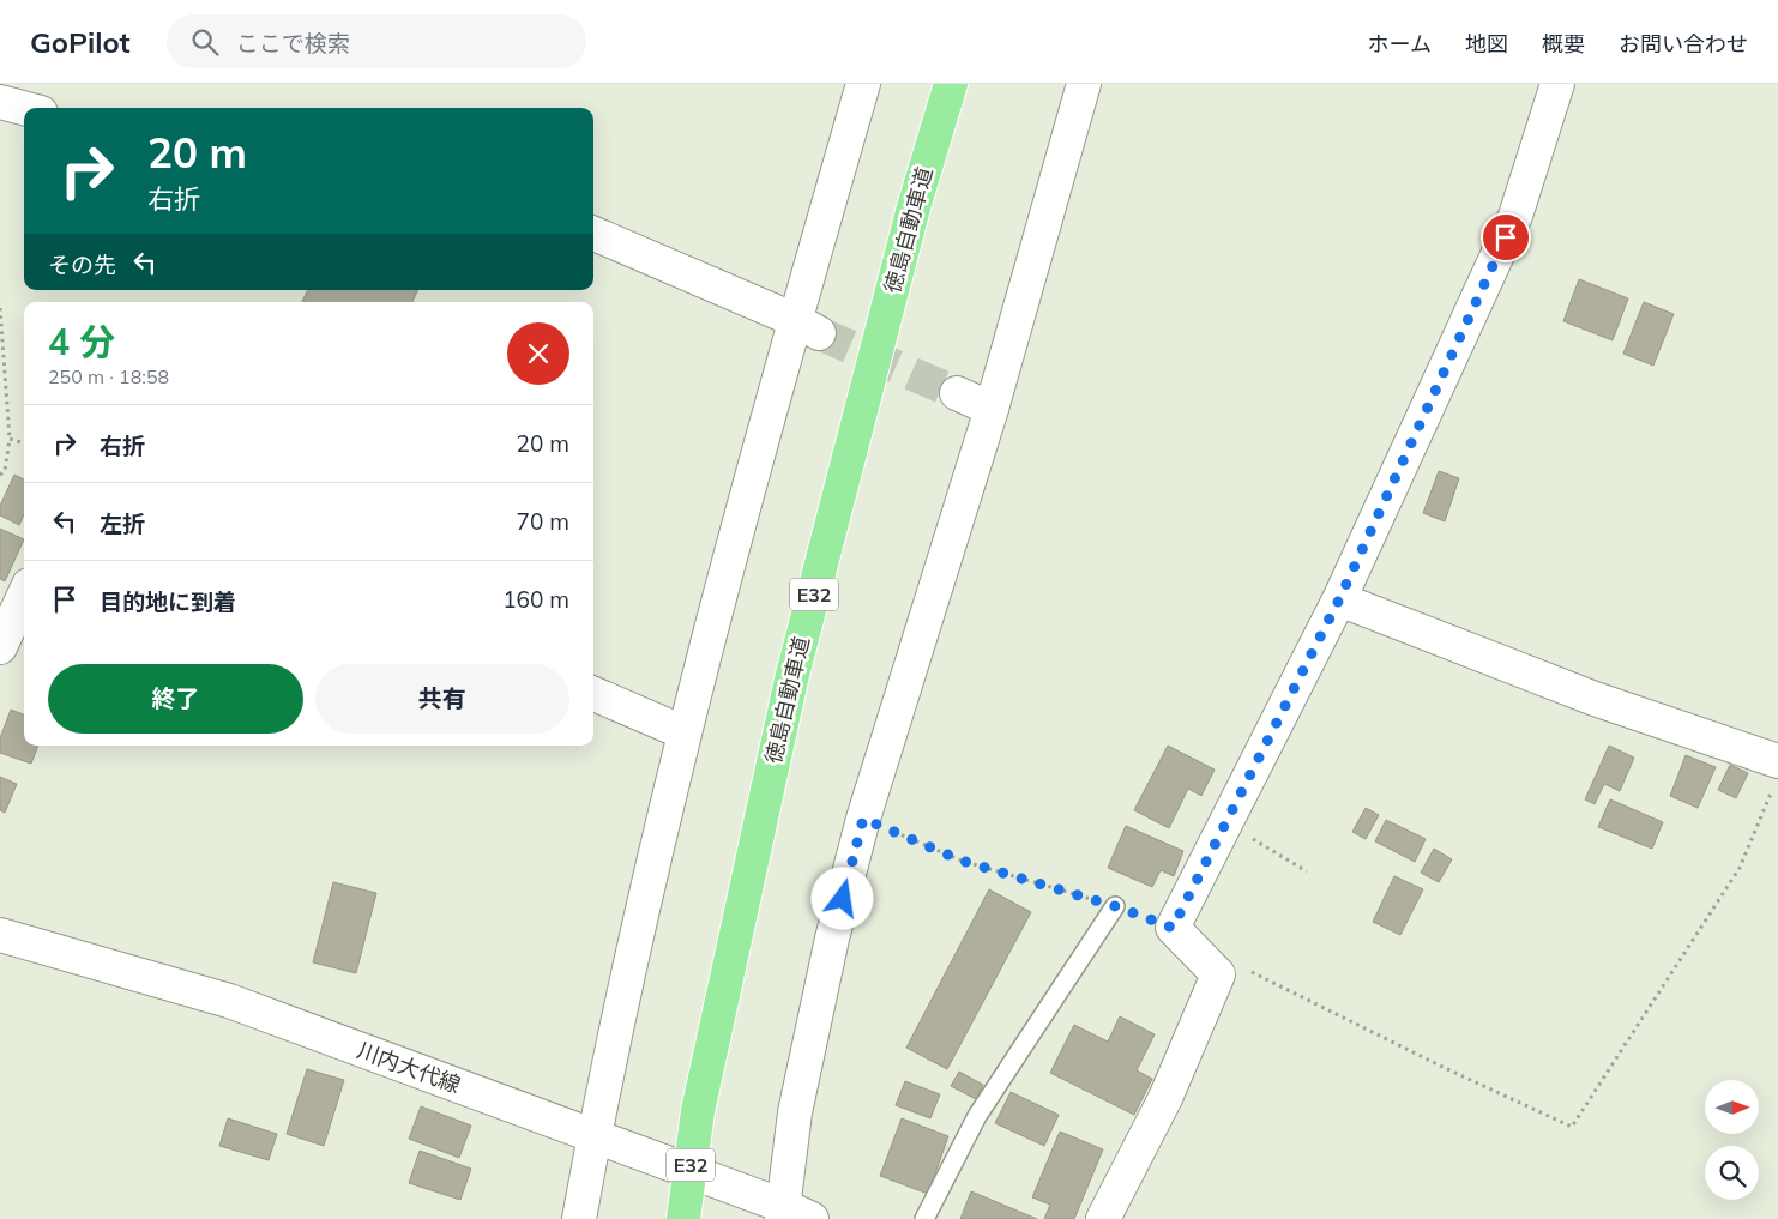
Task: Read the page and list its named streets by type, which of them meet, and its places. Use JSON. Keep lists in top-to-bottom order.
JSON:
{
  "streets": {
    "highway": ["徳島自動車道", "E32"],
    "street": ["川内大代線"]
  },
  "north": "right",
  "page": {
    "header": "GoPilot",
    "search": "ここで検索",
    "nav": [
      "ホーム",
      "地図",
      "概要",
      "お問い合わせ"
    ],
    "turn": ["20 m", "右折"],
    "then": "その先",
    "heading": ["4 分", "250 m · 18:58"],
    "list": [
      {
        "name": "右折",
        "value": "20 m"
      },
      {
        "name": "左折",
        "value": "70 m"
      },
      {
        "name": "目的地に到着",
        "value": "160 m"
      }
    ],
    "buttons": ["終了", "共有"]
  }
}
